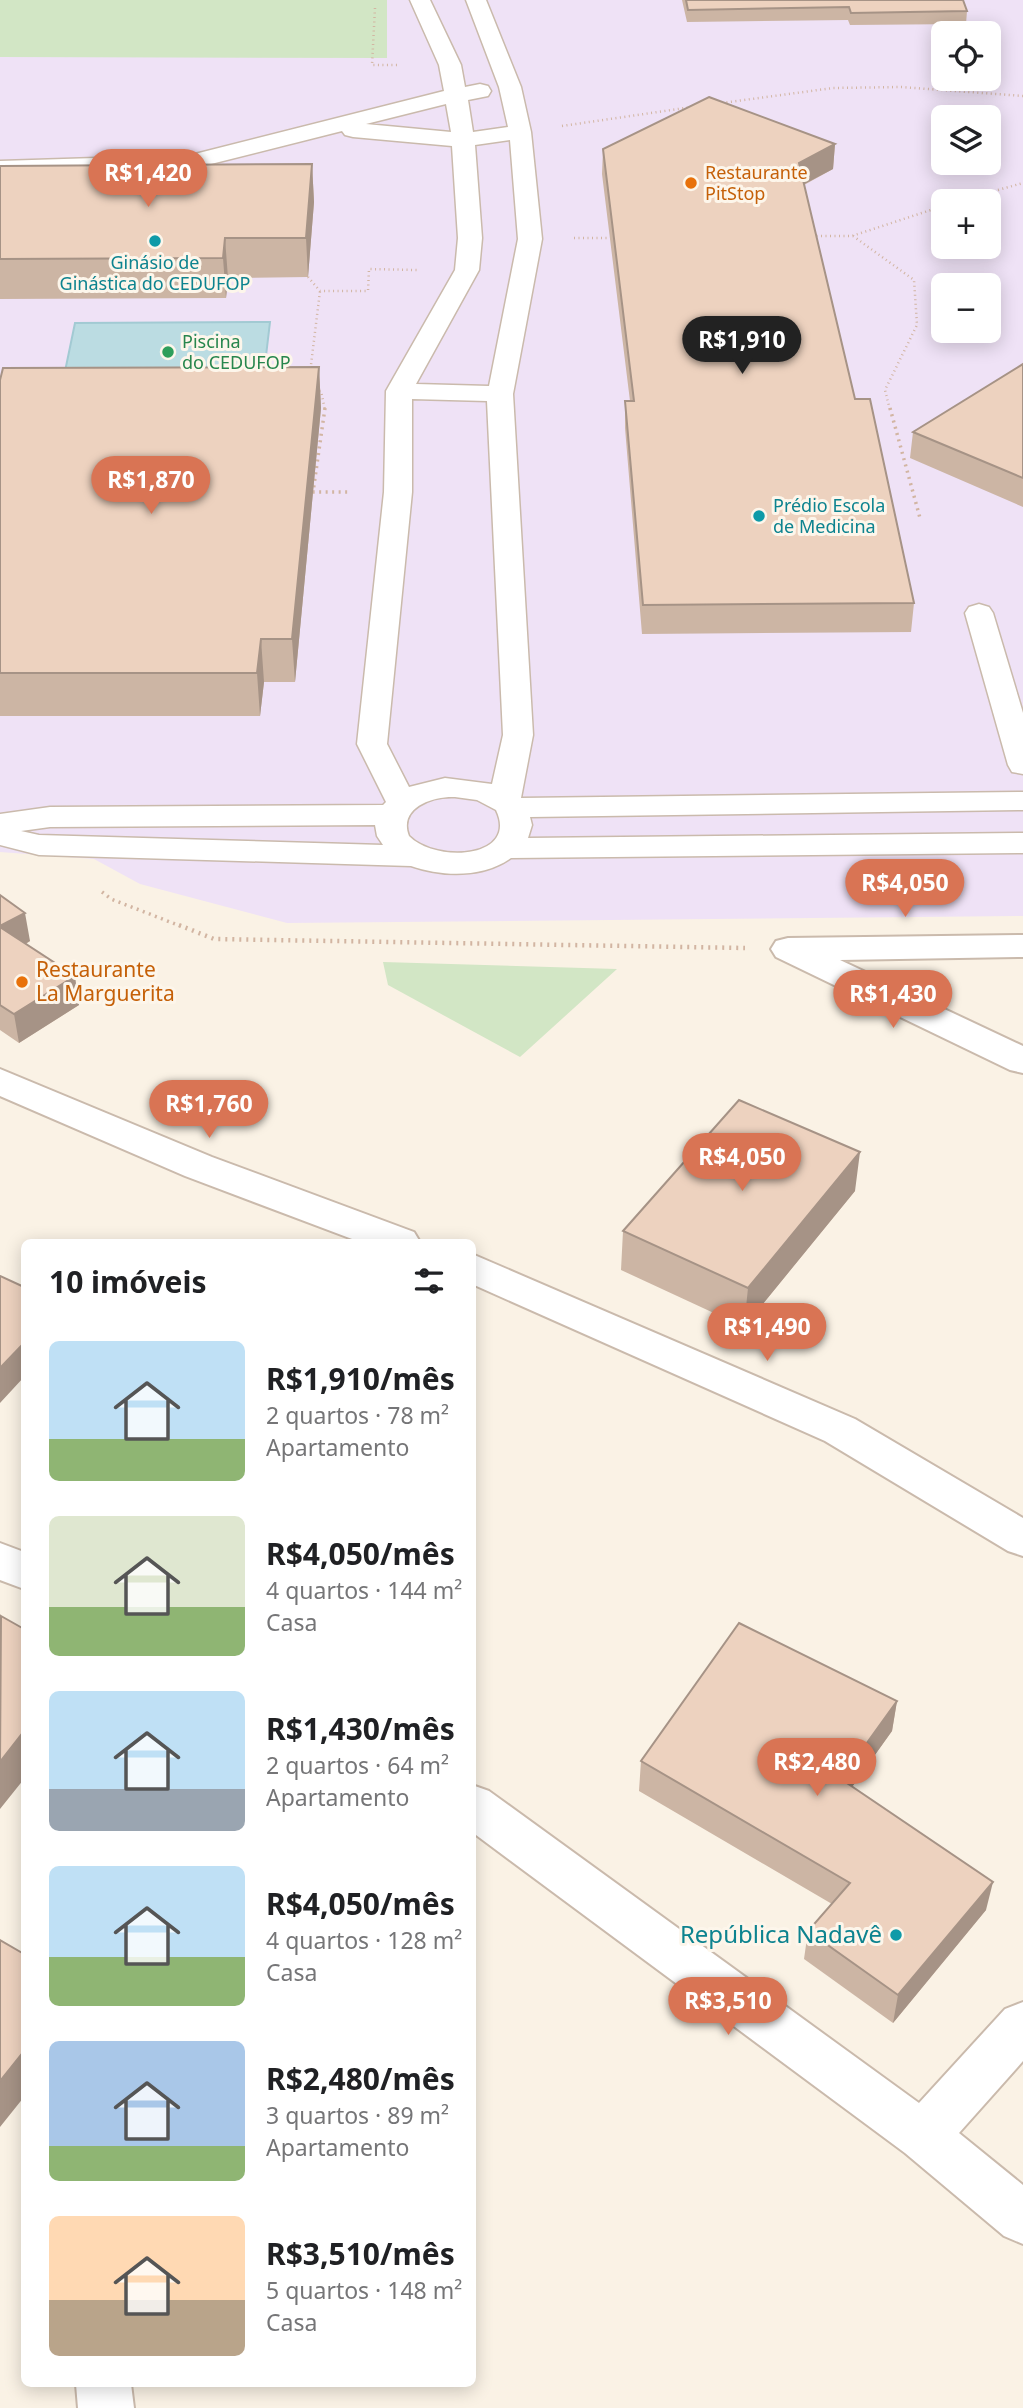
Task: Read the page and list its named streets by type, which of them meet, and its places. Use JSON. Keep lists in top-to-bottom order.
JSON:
{
  "places": [
    "Restaurante PitStop",
    "Ginásio de Ginástica do CEDUFOP",
    "Piscina do CEDUFOP",
    "Prédio Escola de Medicina",
    "Restaurante La Marguerita",
    "República Nadavê"
  ],
  "page": {
    "map_buttons": ["+", "−"],
    "price": [
      "R$1,420",
      "R$1,910",
      "R$1,870",
      "R$4,050",
      "R$1,430",
      "R$1,760",
      "R$4,050",
      "R$1,490",
      "R$2,480",
      "R$3,510"
    ],
    "heading": "10 imóveis",
    "list": [
      {
        "name": "R$1,910/mês",
        "note": "2 quartos · 78 m² · Apartamento"
      },
      {
        "name": "R$4,050/mês",
        "note": "4 quartos · 144 m² · Casa"
      },
      {
        "name": "R$1,430/mês",
        "note": "2 quartos · 64 m² · Apartamento"
      },
      {
        "name": "R$4,050/mês",
        "note": "4 quartos · 128 m² · Casa"
      },
      {
        "name": "R$2,480/mês",
        "note": "3 quartos · 89 m² · Apartamento"
      },
      {
        "name": "R$3,510/mês",
        "note": "5 quartos · 148 m² · Casa"
      }
    ]
  }
}
